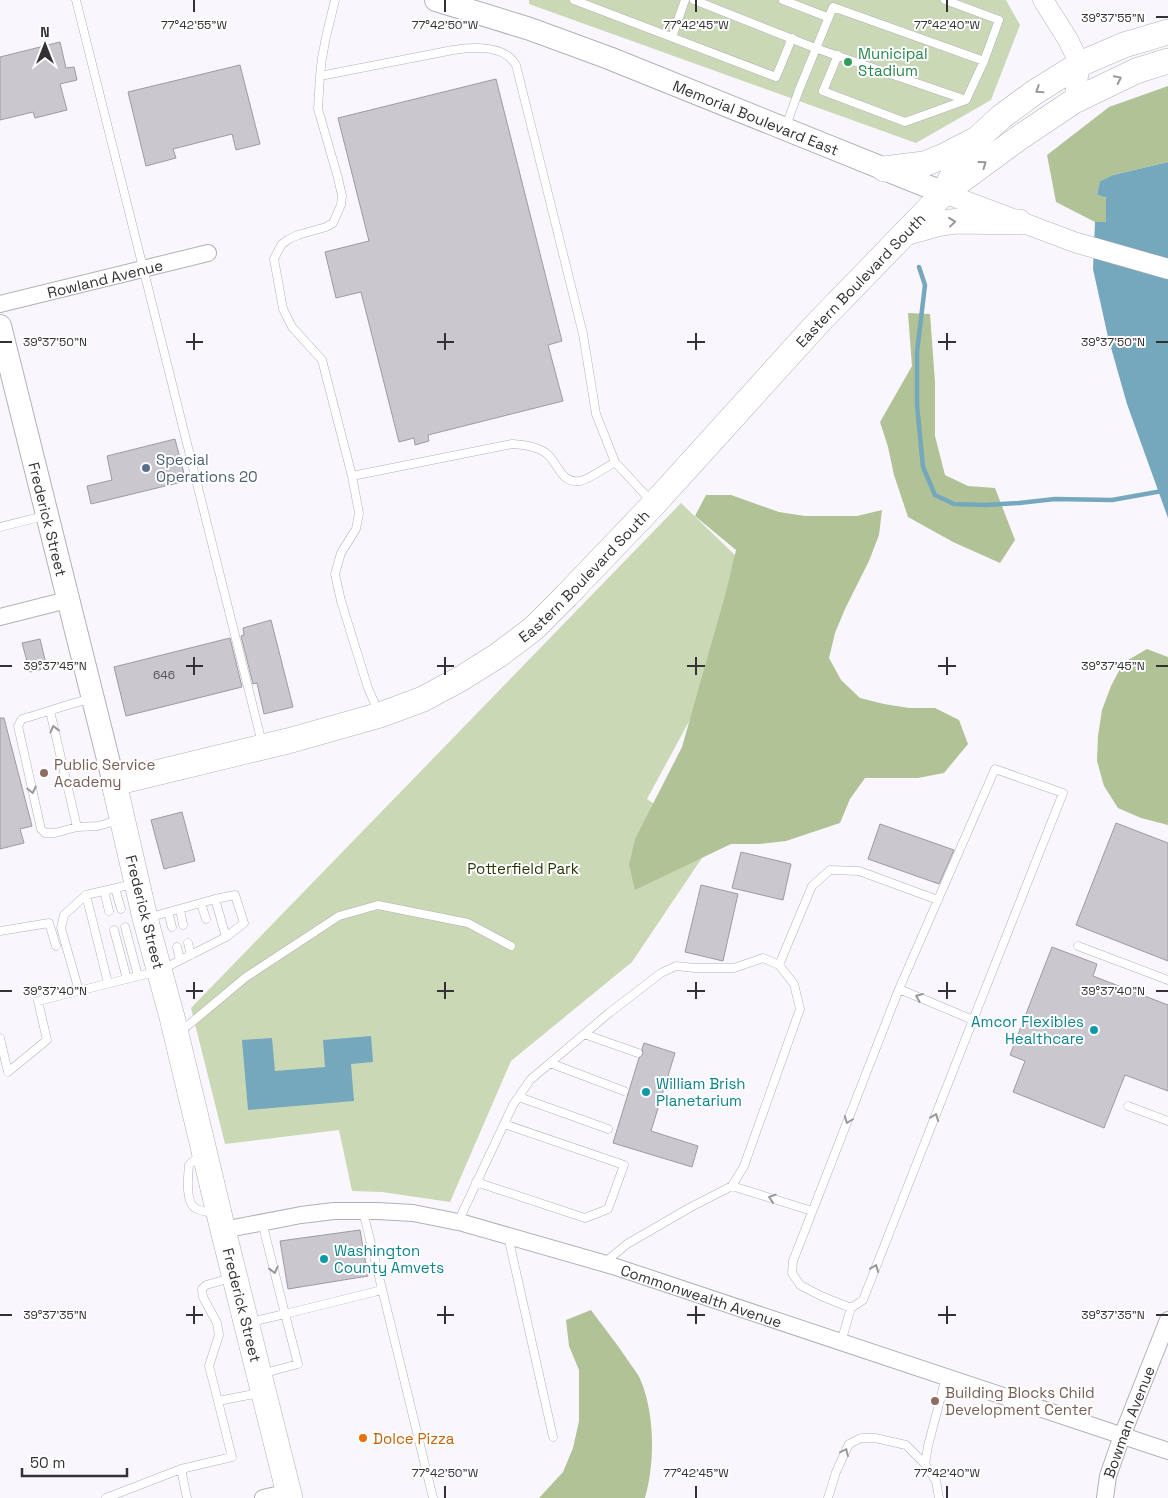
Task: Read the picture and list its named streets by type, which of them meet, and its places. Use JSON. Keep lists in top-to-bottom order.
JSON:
{
  "streets": {
    "main road": ["Memorial Boulevard East", "Eastern Boulevard South", "Frederick Street"],
    "street": ["Rowland Avenue", "Commonwealth Avenue", "Bowman Avenue"]
  },
  "crossings": [
    ["Memorial Boulevard East", "Eastern Boulevard South"],
    ["Eastern Boulevard South", "Frederick Street"],
    ["Frederick Street", "Commonwealth Avenue"],
    ["Commonwealth Avenue", "Bowman Avenue"]
  ],
  "parks": ["Potterfield Park"],
  "places": [
    "Municipal Stadium",
    "Special Operations 20",
    "Public Service Academy",
    "Amcor Flexibles Healthcare",
    "William Brish Planetarium",
    "Washington County Amvets",
    "Building Blocks Child Development Center",
    "Dolce Pizza"
  ],
  "house_numbers": ["646"],
  "scale_bar": "50 m",
  "north": "top",
  "coordinates": [
    "39°37'55\"N",
    "77°42'55\"W",
    "77°42'50\"W",
    "77°42'45\"W",
    "77°42'40\"W",
    "39°37'50\"N",
    "39°37'45\"N",
    "39°37'40\"N",
    "39°37'35\"N"
  ]
}
